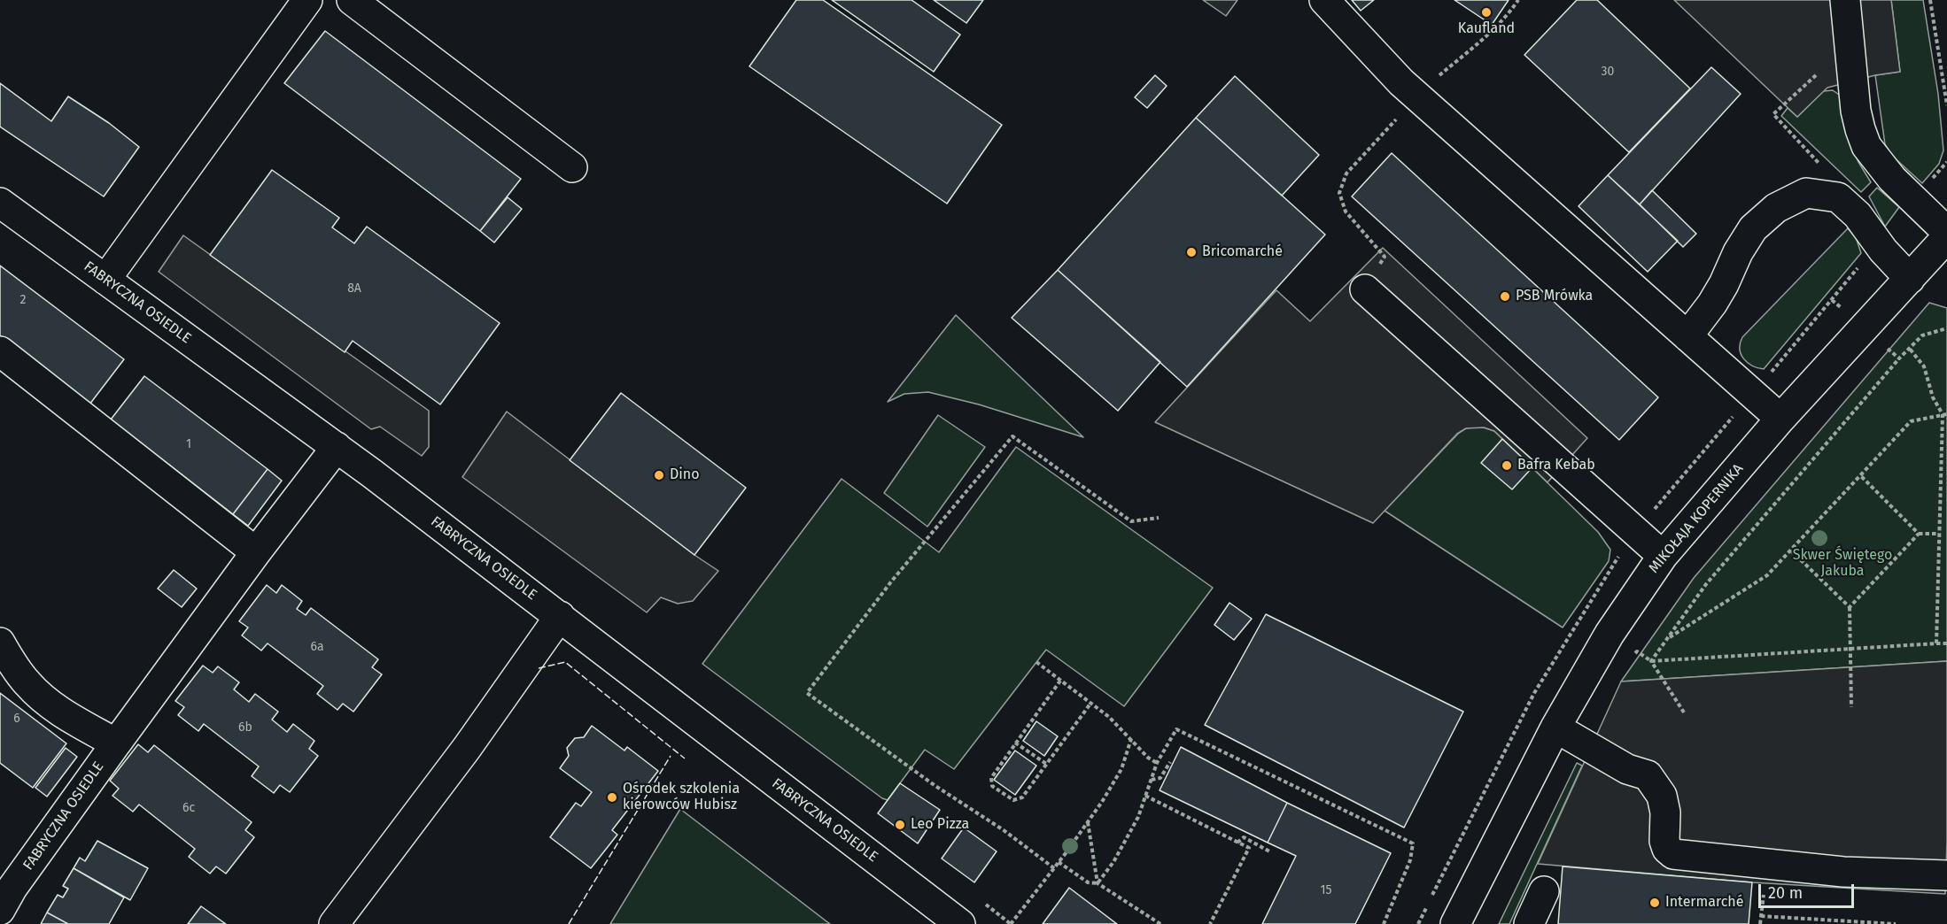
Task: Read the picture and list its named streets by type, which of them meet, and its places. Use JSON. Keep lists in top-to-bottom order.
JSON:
{
  "streets": {
    "street": ["FABRYCZNA OSIEDLE", "MIKOŁAJA KOPERNIKA"]
  },
  "parks": ["Skwer Świętego Jakuba"],
  "places": [
    "Kaufland",
    "Bricomarché",
    "PSB Mrówka",
    "Bafra Kebab",
    "Dino",
    "Ośrodek szkolenia kierowców Hubisz",
    "Leo Pizza",
    "Intermarché"
  ],
  "house_numbers": [
    "30",
    "8A",
    "2",
    "1",
    "6a",
    "6",
    "6b",
    "6c",
    "15"
  ],
  "scale_bar": "20 m"
}
